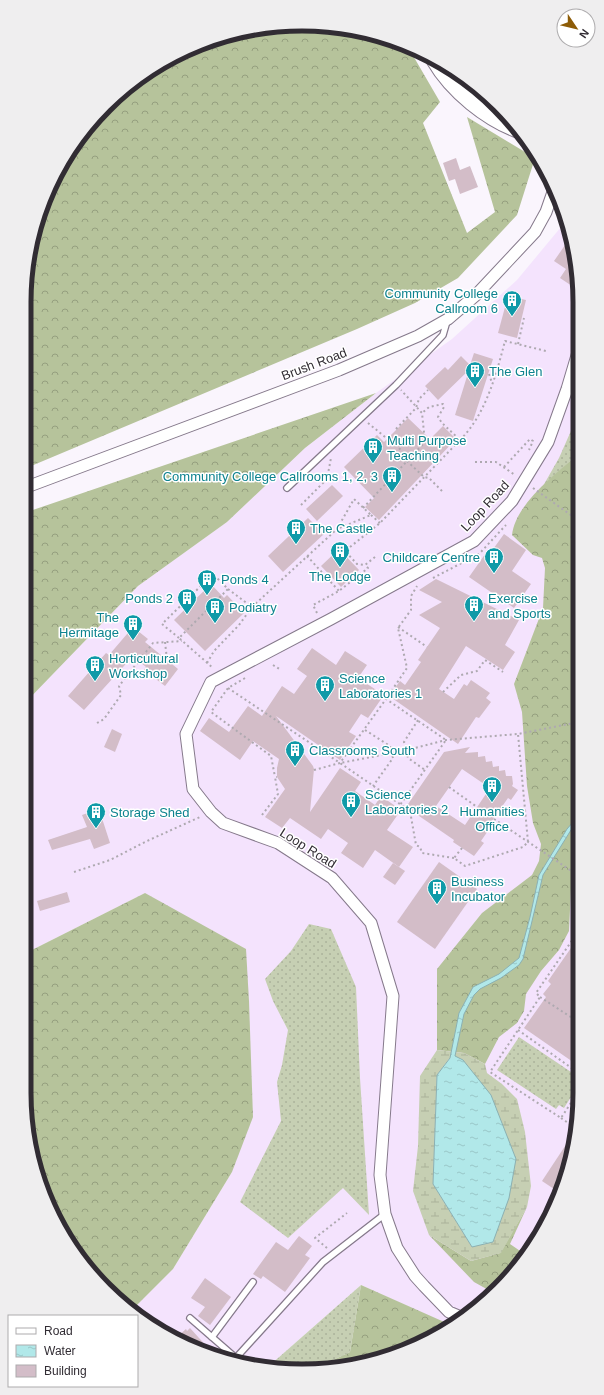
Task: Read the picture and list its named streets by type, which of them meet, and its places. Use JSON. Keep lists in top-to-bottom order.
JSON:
{
  "streets": {
    "street": ["Brush Road", "Loop Road"]
  },
  "places": {
    "building": [
      "Community College Callroom 6",
      "The Glen",
      "Multi Purpose Teaching",
      "Community College Callrooms 1, 2, 3",
      "The Castle",
      "The Lodge",
      "Childcare Centre",
      "Ponds 4",
      "Ponds 2",
      "Exercise and Sports",
      "Podiatry",
      "The Hermitage",
      "Horticultural Workshop",
      "Science Laboratories 1",
      "Classrooms South",
      "Humanities Office",
      "Science Laboratories 2",
      "Storage Shed",
      "Business Incubator"
    ]
  },
  "legend": ["Road", "Water", "Building"],
  "north": "bottom right"
}
